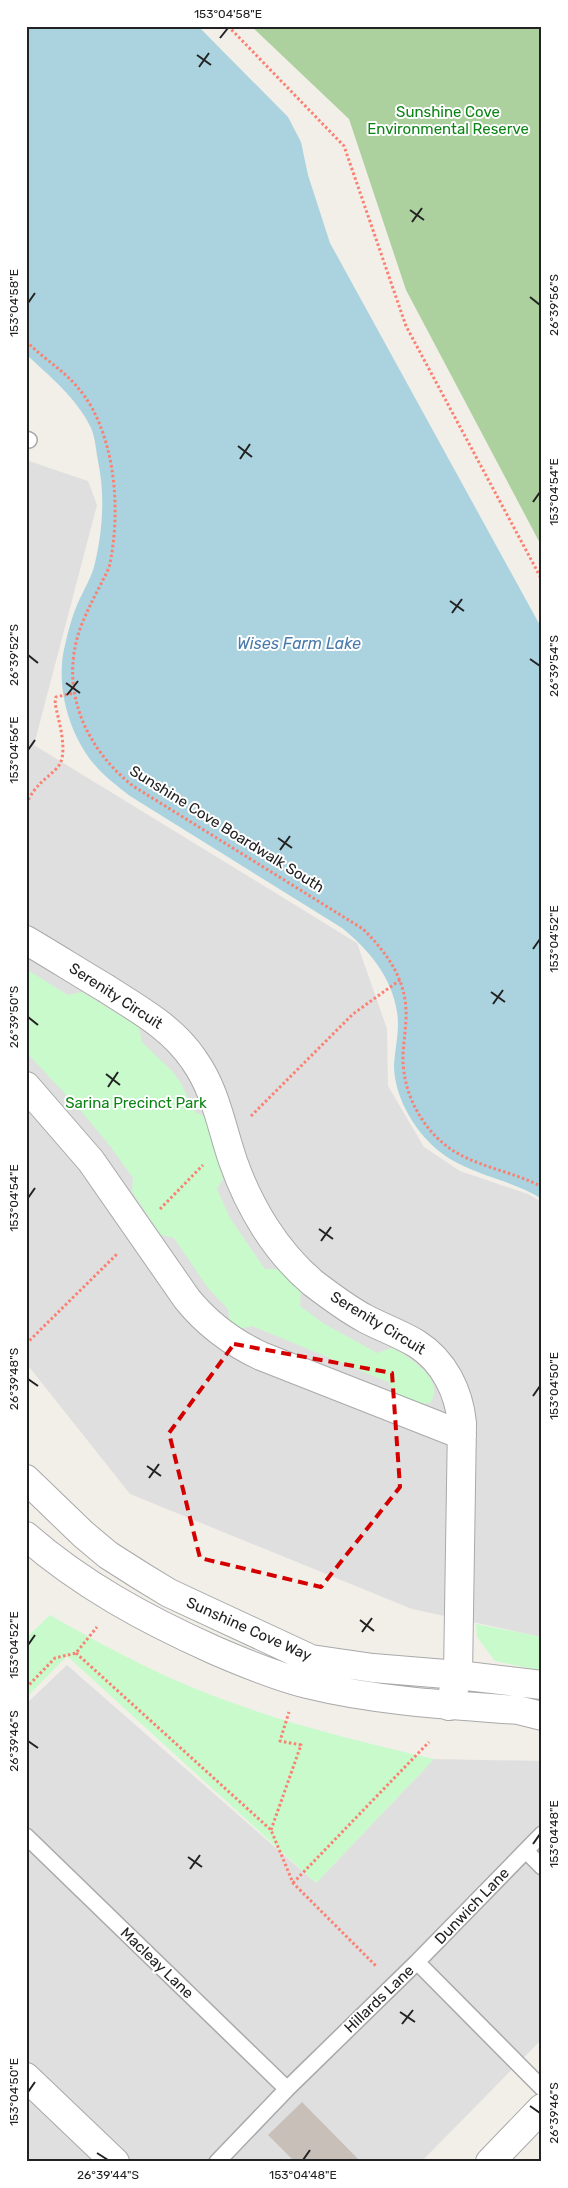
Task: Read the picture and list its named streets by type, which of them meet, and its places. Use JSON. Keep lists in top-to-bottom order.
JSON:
{
  "streets": {
    "street": ["Serenity Circuit", "Sunshine Cove Way"],
    "lane": ["Dunwich Lane", "Macleay Lane", "Hillards Lane"],
    "path": ["Sunshine Cove Boardwalk South"]
  },
  "crossings": [
    ["Serenity Circuit", "Sunshine Cove Way"],
    ["Dunwich Lane", "Hillards Lane"],
    ["Macleay Lane", "Hillards Lane"]
  ],
  "water": ["Wises Farm Lake"],
  "parks": ["Sunshine Cove Environmental Reserve", "Sarina Precinct Park"],
  "coordinates": [
    "153°04'58\"E",
    "26°39'56\"S",
    "153°04'54\"E",
    "26°39'52\"S",
    "26°39'54\"S",
    "153°04'56\"E",
    "153°04'52\"E",
    "26°39'50\"S",
    "26°39'48\"S",
    "153°04'50\"E",
    "26°39'46\"S",
    "153°04'48\"E",
    "26°39'44\"S"
  ]
}
